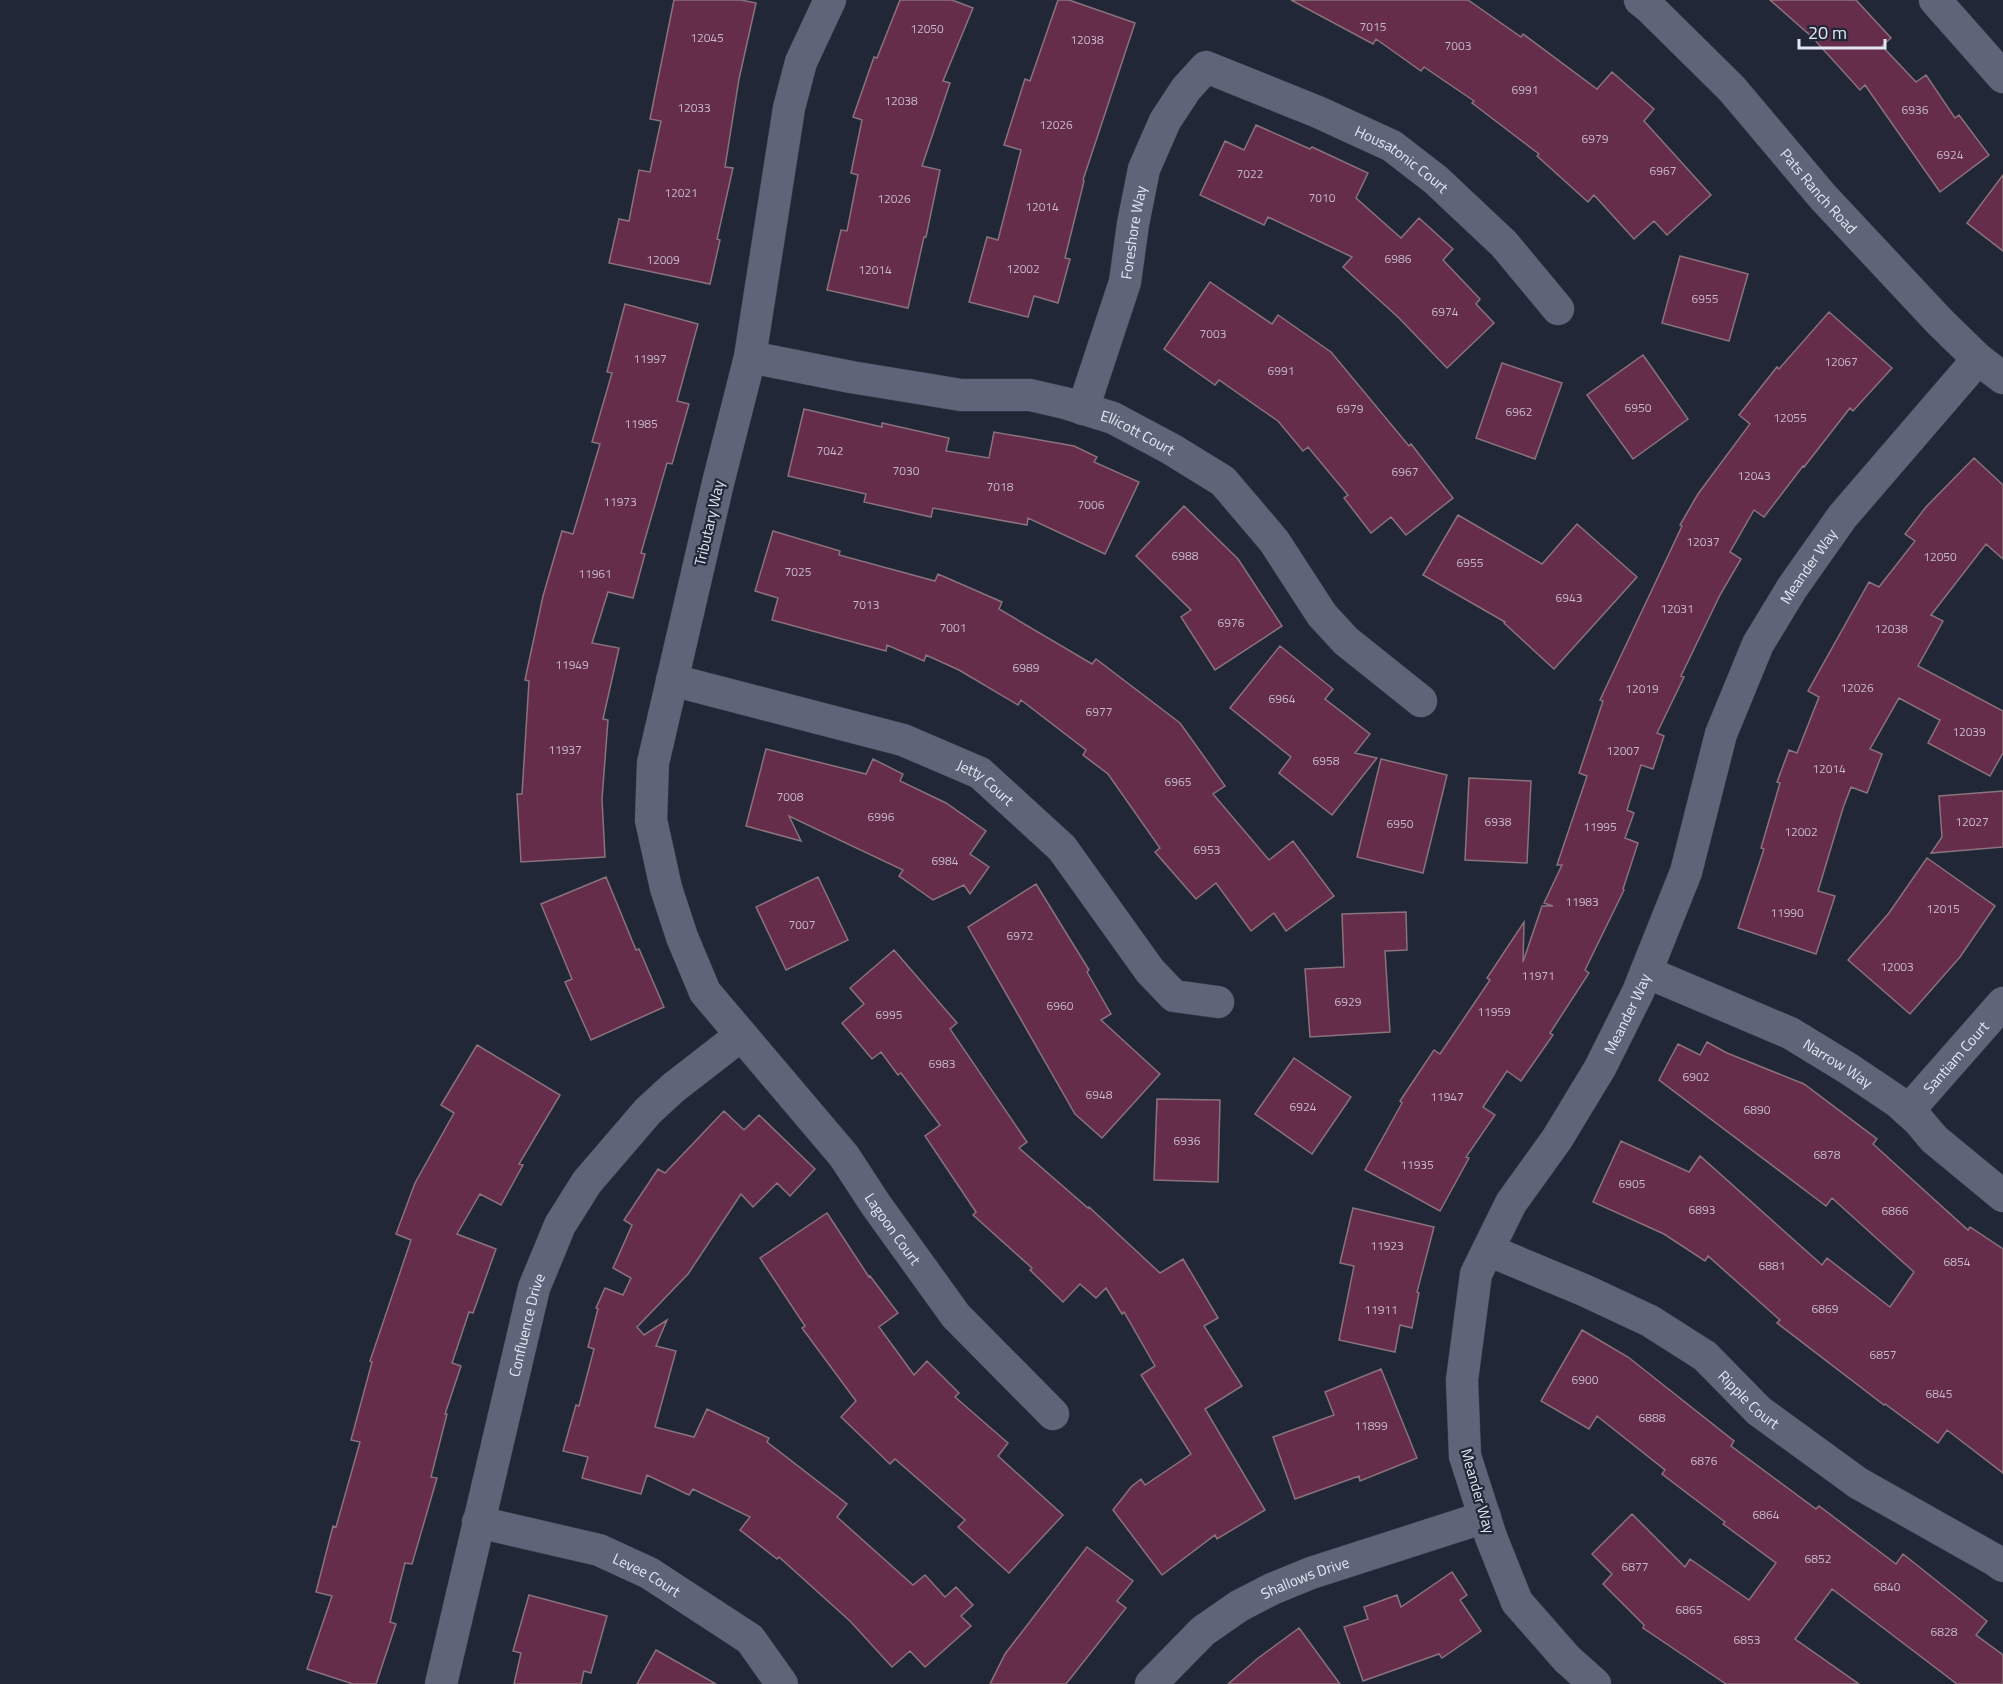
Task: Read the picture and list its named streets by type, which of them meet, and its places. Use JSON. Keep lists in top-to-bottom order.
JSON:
{
  "streets": {
    "street": [
      "Housatonic Court",
      "Pats Ranch Road",
      "Foreshore Way",
      "Ellicott Court",
      "Tributary Way",
      "Meander Way",
      "Jetty Court",
      "Santiam Court",
      "Narrow Way",
      "Lagoon Court",
      "Confluence Drive",
      "Ripple Court",
      "Levee Court",
      "Shallows Drive"
    ]
  },
  "crossings": [
    ["Housatonic Court", "Foreshore Way"],
    ["Pats Ranch Road", "Meander Way"],
    ["Foreshore Way", "Ellicott Court"],
    ["Ellicott Court", "Tributary Way"],
    ["Tributary Way", "Jetty Court"],
    ["Tributary Way", "Lagoon Court"],
    ["Tributary Way", "Confluence Drive"],
    ["Meander Way", "Narrow Way"],
    ["Meander Way", "Ripple Court"],
    ["Meander Way", "Shallows Drive"],
    ["Santiam Court", "Narrow Way"],
    ["Lagoon Court", "Confluence Drive"],
    ["Confluence Drive", "Levee Court"]
  ],
  "house_numbers": [
    "7015",
    "12050",
    "12045",
    "12038",
    "7003",
    "6991",
    "12038",
    "12033",
    "6936",
    "12026",
    "6979",
    "6924",
    "6967",
    "7022",
    "12021",
    "7010",
    "12026",
    "12014",
    "6986",
    "12009",
    "12002",
    "12014",
    "6955",
    "6974",
    "7003",
    "11997",
    "12067",
    "6991",
    "6950",
    "6979",
    "6962",
    "12055",
    "11985",
    "7042",
    "7030",
    "6967",
    "12043",
    "7018",
    "11973",
    "7006",
    "12037",
    "6988",
    "12050",
    "6955",
    "7025",
    "11961",
    "6943",
    "7013",
    "12031",
    "6976",
    "7001",
    "12038",
    "11949",
    "6989",
    "12026",
    "12019",
    "6964",
    "6977",
    "12039",
    "11937",
    "12007",
    "6958",
    "12014",
    "6965",
    "7008",
    "6996",
    "6938",
    "12027",
    "6950",
    "11995",
    "12002",
    "6953",
    "6984",
    "11983",
    "12015",
    "11990",
    "7007",
    "6972",
    "12003",
    "11971",
    "6929",
    "6960",
    "11959",
    "6995",
    "6983",
    "6902",
    "6948",
    "11947",
    "6924",
    "6890",
    "6936",
    "6878",
    "11935",
    "6905",
    "6893",
    "6866",
    "11923",
    "6854",
    "6881",
    "6869",
    "11911",
    "6857",
    "6900",
    "6845",
    "6888",
    "11899",
    "6876",
    "6864",
    "6852",
    "6877",
    "6840",
    "6865",
    "6828",
    "6853"
  ],
  "scale_bar": "20 m"
}
